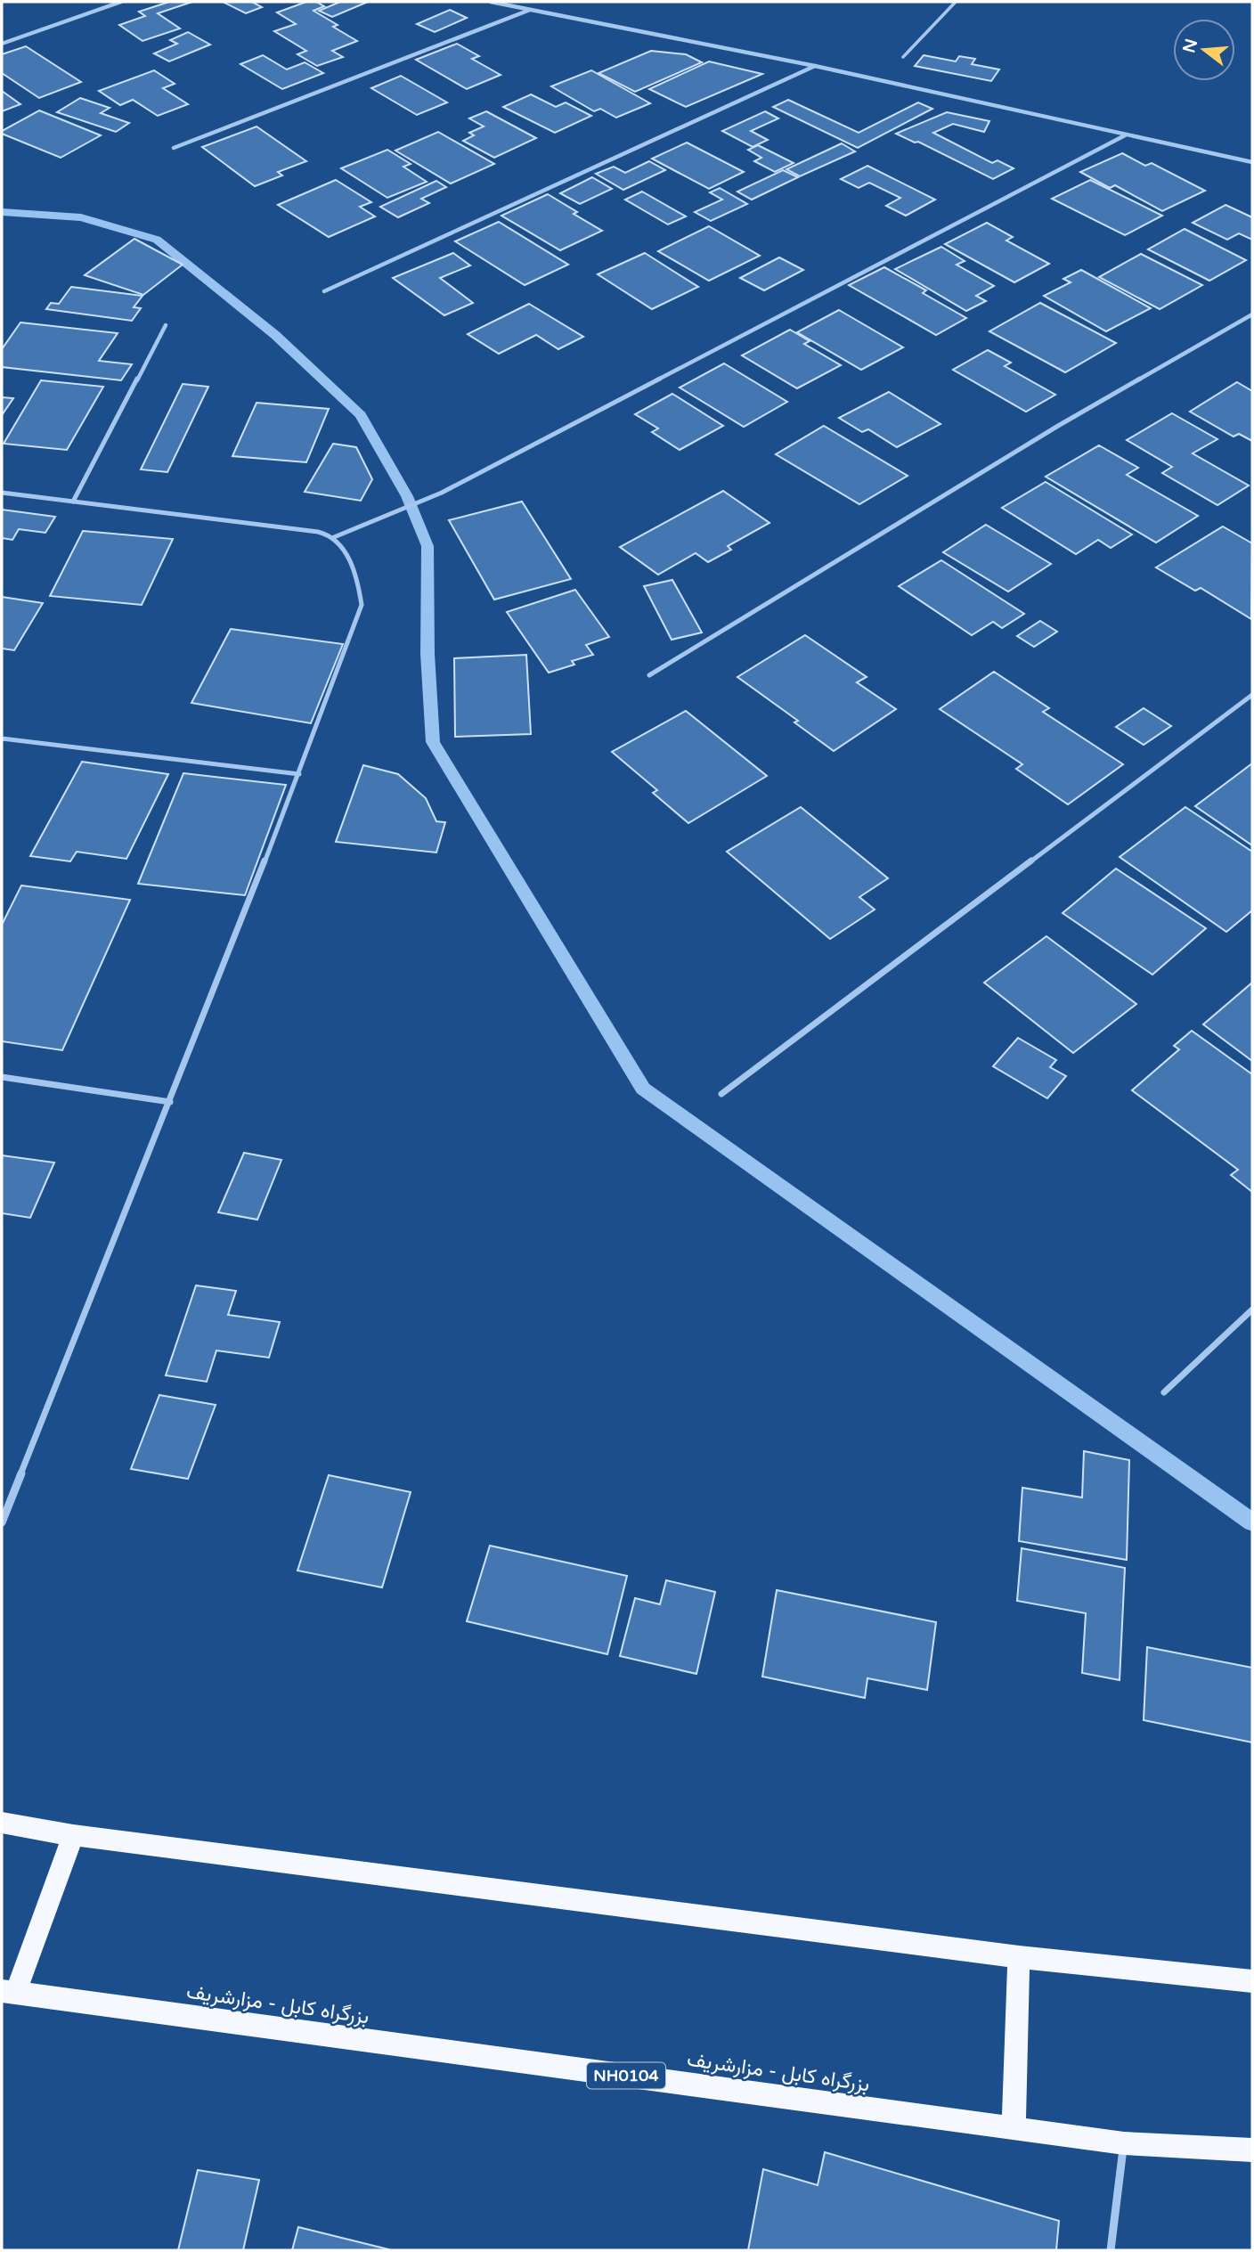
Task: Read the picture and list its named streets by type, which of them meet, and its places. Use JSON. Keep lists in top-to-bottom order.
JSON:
{
  "streets": {
    "highway": ["بزرگراه کابل - مزارشریف", "NH0104"]
  },
  "north": "left"
}
